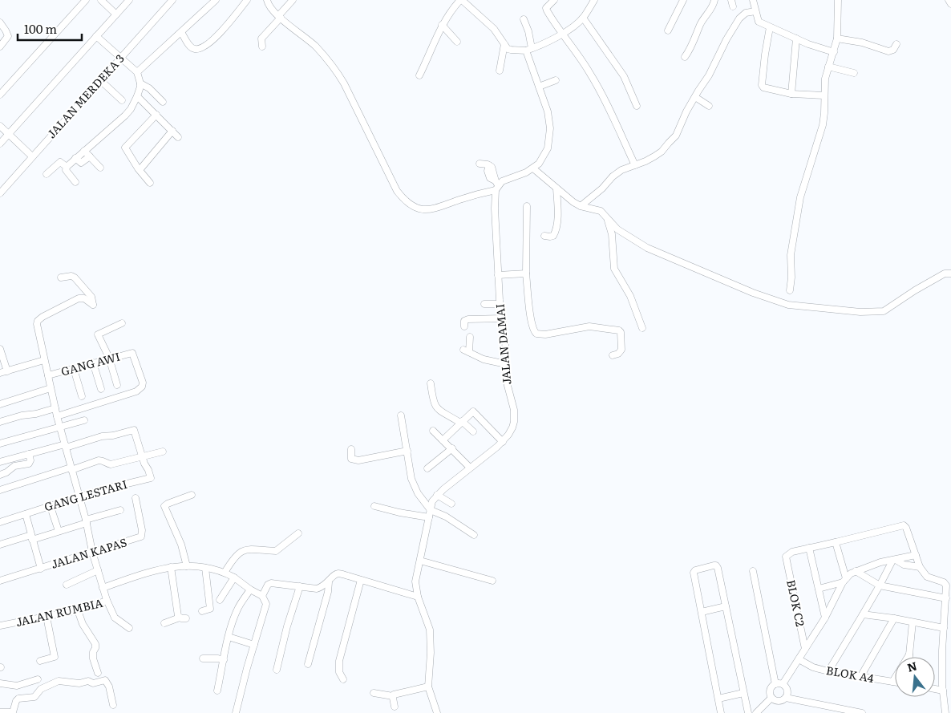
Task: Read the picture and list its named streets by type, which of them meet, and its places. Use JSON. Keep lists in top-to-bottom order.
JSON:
{
  "streets": {
    "street": [
      "JALAN MERDEKA 3",
      "JALAN DAMAI",
      "GANG AWI",
      "GANG LESTARI",
      "JALAN KAPAS",
      "BLOK C2",
      "JALAN RUMBIA",
      "BLOK A4"
    ]
  },
  "scale_bar": "100 m",
  "north": "top"
}
